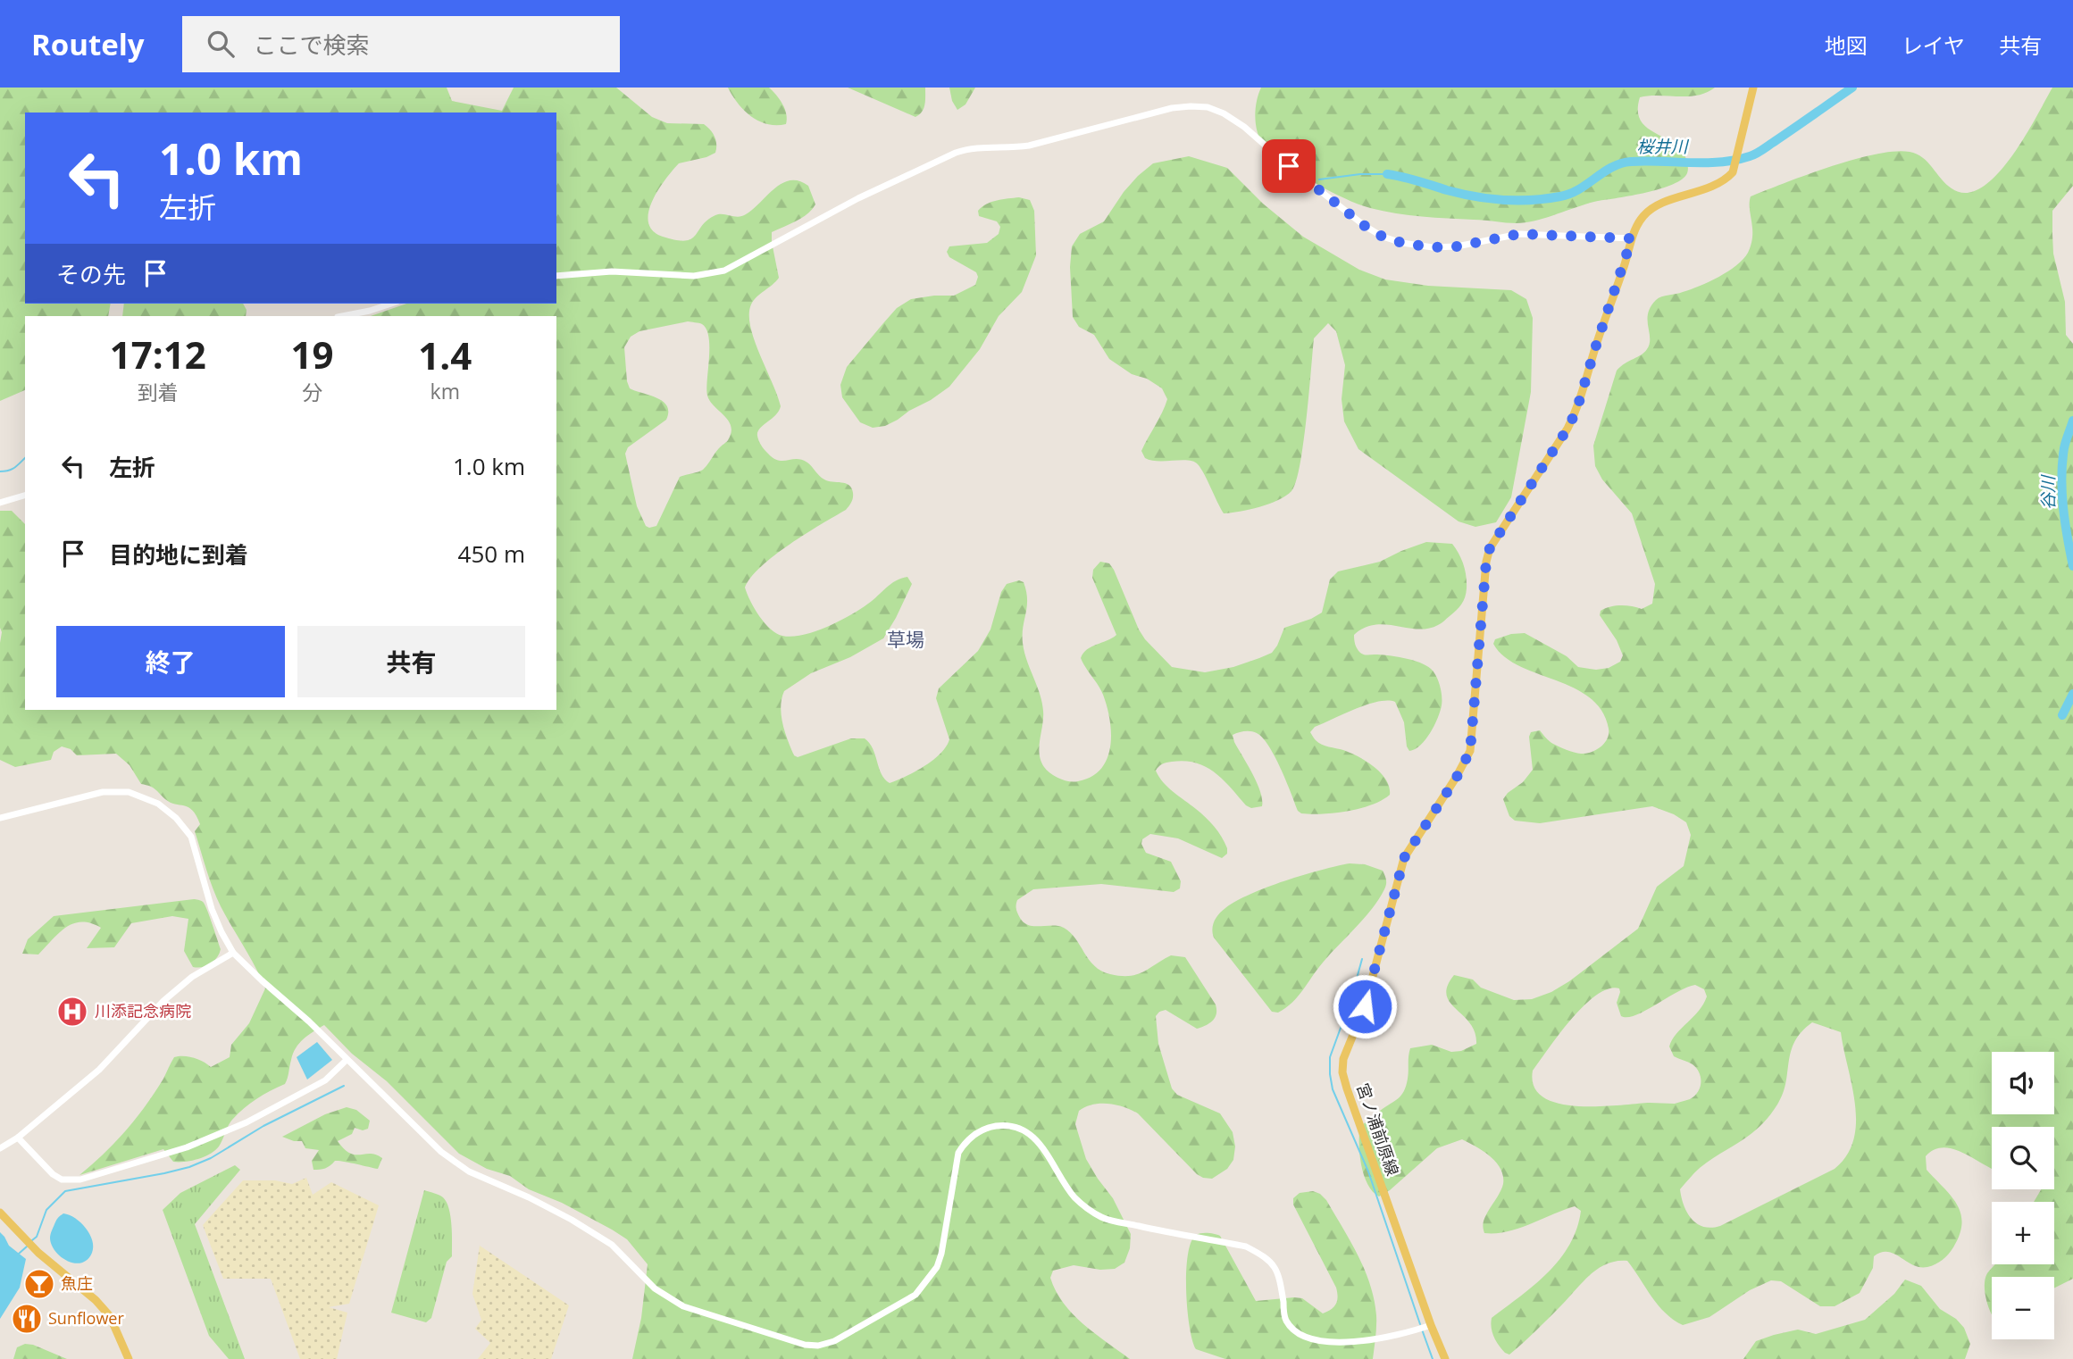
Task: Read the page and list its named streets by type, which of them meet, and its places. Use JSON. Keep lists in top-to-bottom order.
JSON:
{
  "streets": {
    "main road": ["宮ノ浦前原線"]
  },
  "districts": ["草場"],
  "water": ["桜井川", "谷川"],
  "places": {
    "hospital": ["川添記念病院"],
    "bar": ["魚庄"],
    "restaurant": ["Sunflower"]
  },
  "page": {
    "header": "Routely",
    "search": "ここで検索",
    "nav": ["地図", "レイヤ", "共有"],
    "turn": ["1.0 km", "左折"],
    "then": "その先",
    "eta": [
      "17:12",
      "到着",
      "19",
      "分",
      "1.4",
      "km"
    ],
    "list": [
      {
        "name": "左折",
        "value": "1.0 km"
      },
      {
        "name": "目的地に到着",
        "value": "450 m"
      }
    ],
    "buttons": ["終了", "共有"],
    "map_buttons": ["+", "−"]
  }
}
